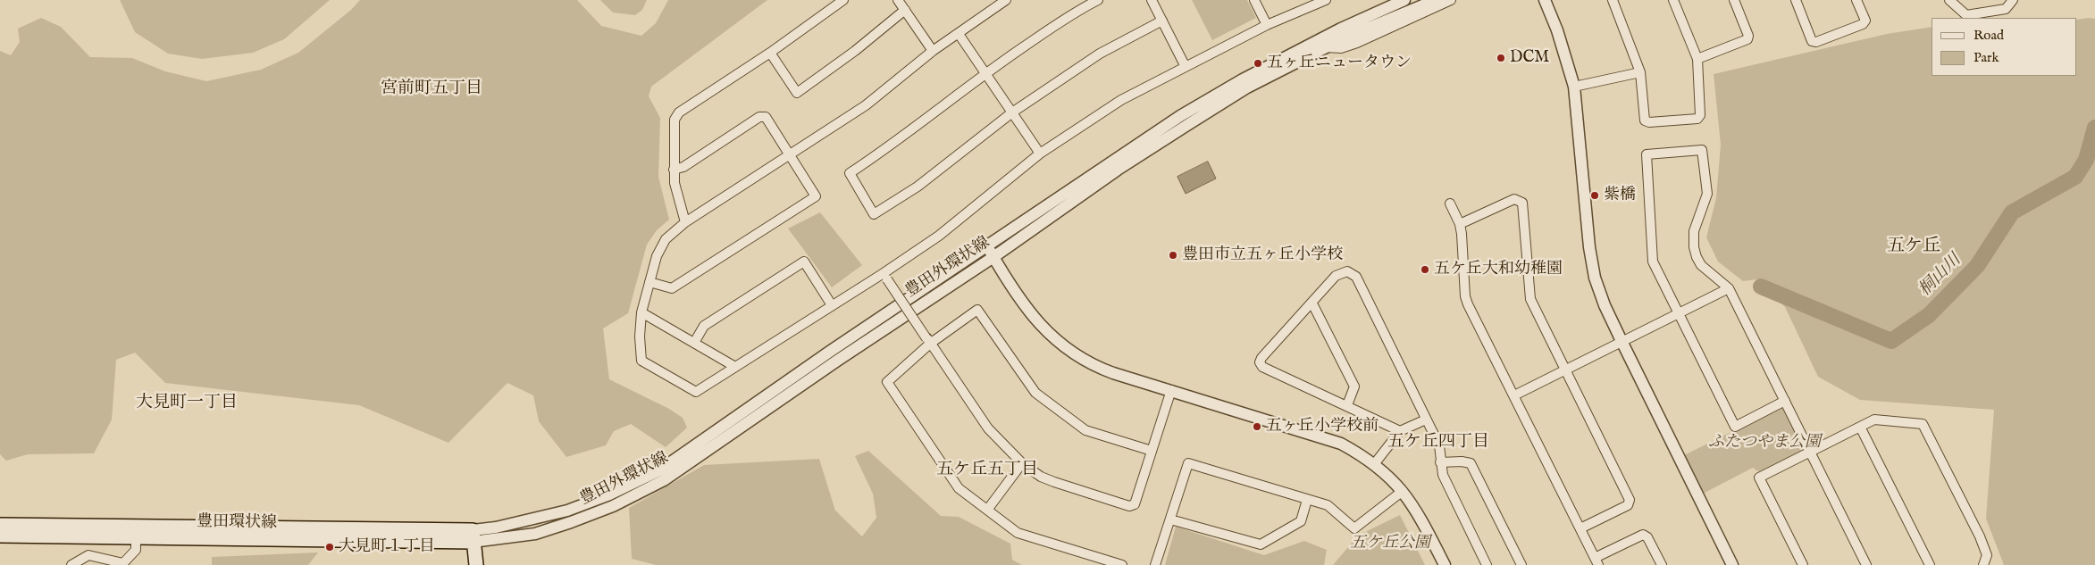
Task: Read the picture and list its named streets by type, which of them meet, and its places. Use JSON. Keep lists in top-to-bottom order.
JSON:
{
  "streets": {
    "main road": ["豊田環状線"],
    "street": ["豊田外環状線"]
  },
  "crossings": [
    ["豊田外環状線", "豊田環状線"]
  ],
  "districts": [
    "宮前町五丁目",
    "五ケ丘",
    "大見町一丁目",
    "五ケ丘四丁目",
    "五ケ丘五丁目"
  ],
  "water": ["桐山川"],
  "parks": ["ふたつやま公園", "五ケ丘公園"],
  "places": [
    "DCM",
    "五ヶ丘ニュータウン",
    "紫橋",
    "豊田市立五ヶ丘小学校",
    "五ケ丘大和幼稚園",
    "五ヶ丘小学校前",
    "大見町１丁目"
  ],
  "legend": ["Road", "Park"]
}
